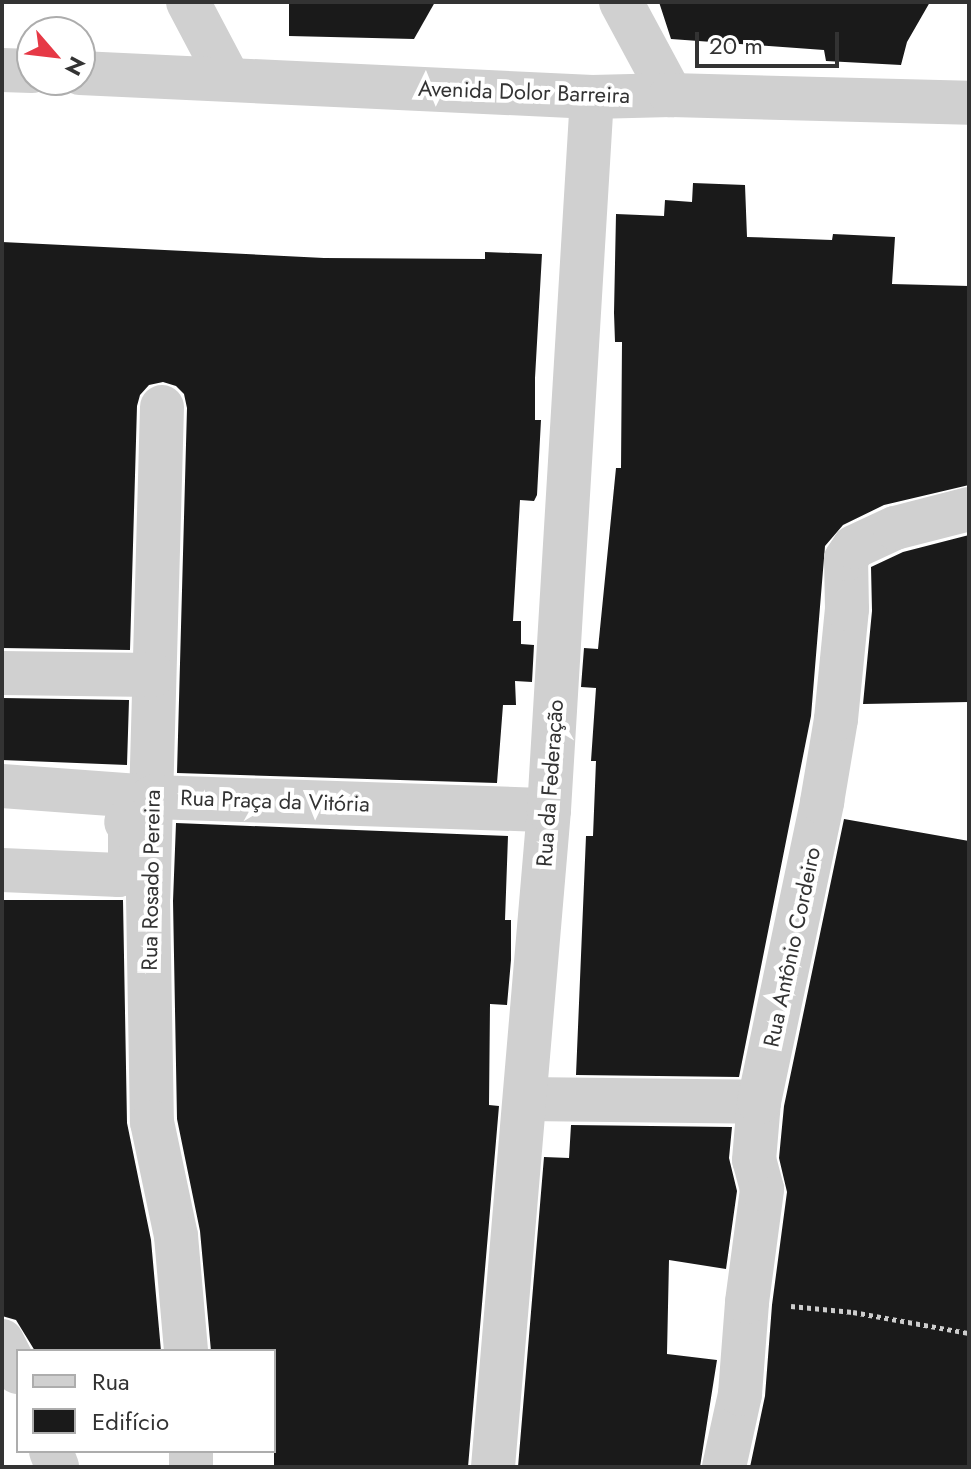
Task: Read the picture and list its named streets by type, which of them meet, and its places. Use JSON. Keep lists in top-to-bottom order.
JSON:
{
  "streets": {
    "street": [
      "Avenida Dolor Barreira",
      "Rua da Federação",
      "Rua Praça da Vitória",
      "Rua Rosado Pereira",
      "Rua Antônio Cordeiro"
    ]
  },
  "crossings": [
    ["Avenida Dolor Barreira", "Rua da Federação"],
    ["Rua da Federação", "Rua Praça da Vitória"],
    ["Rua Praça da Vitória", "Rua Rosado Pereira"]
  ],
  "legend": ["Rua", "Edifício"],
  "scale_bar": "20 m",
  "north": "bottom right"
}
